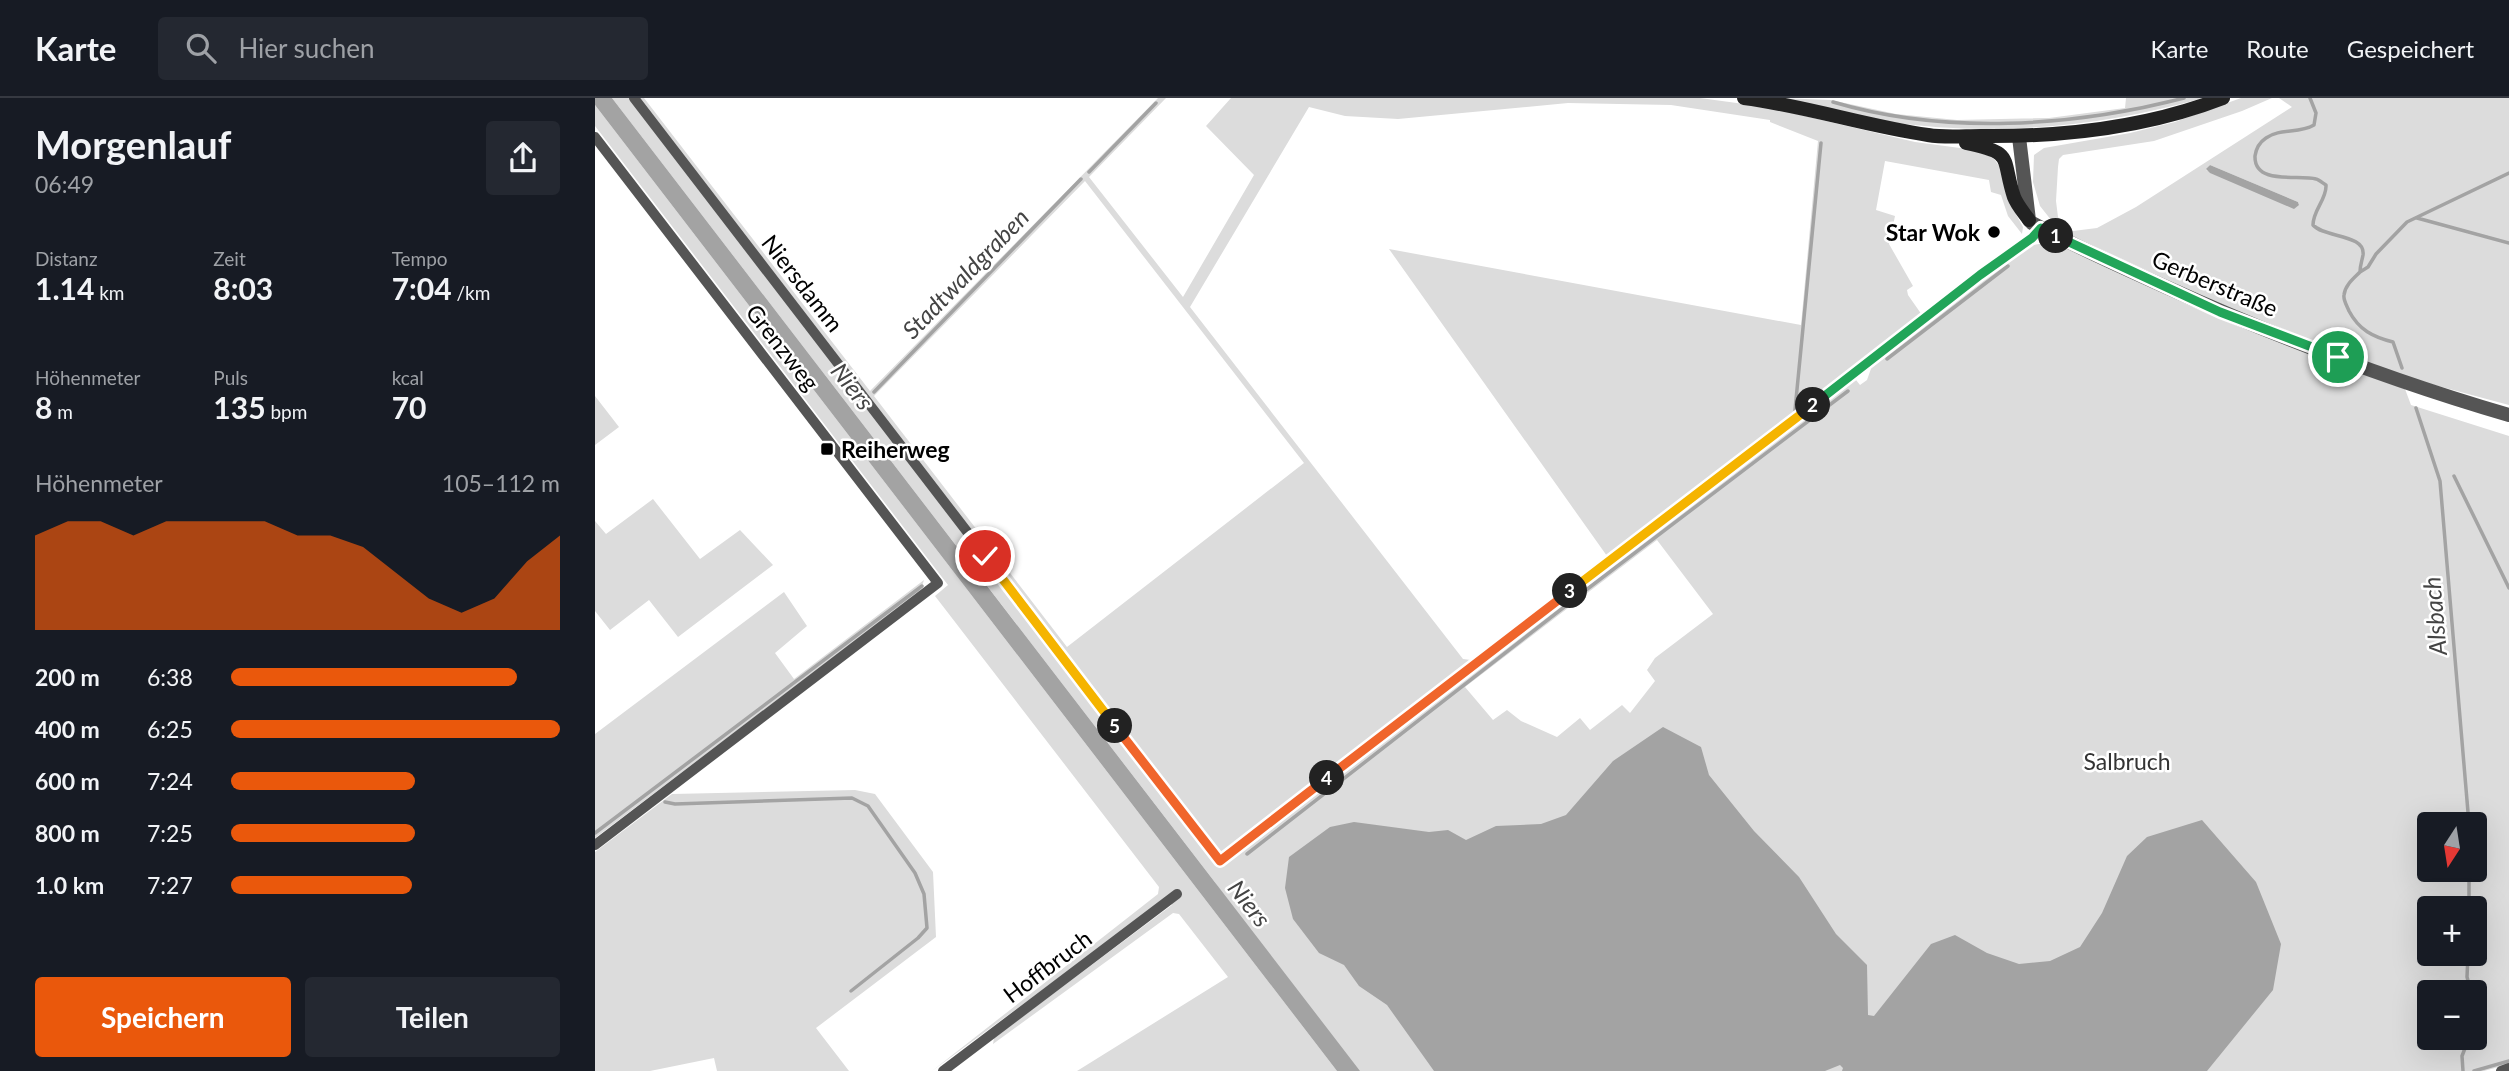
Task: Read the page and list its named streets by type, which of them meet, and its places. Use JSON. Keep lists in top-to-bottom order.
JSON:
{
  "streets": {
    "street": [
      "Niersdamm",
      "Gerberstraße",
      "Grenzweg",
      "Hoffbruch"
    ]
  },
  "crossings": [
    ["Niersdamm", "Gerberstraße"]
  ],
  "water": ["Stadtwaldgraben", "Niers", "Alsbach"],
  "parks": ["Salbruch"],
  "places": {
    "other": ["Star Wok"],
    "transit": ["Reiherweg"]
  },
  "north": "bottom",
  "page": {
    "header": "Karte",
    "search": "Hier suchen",
    "nav": ["Karte", "Route", "Gespeichert"],
    "heading": ["Morgenlauf", "06:49"],
    "stats": [
      ["Distanz", "1.14 km"],
      ["Zeit", "8:03"],
      ["Tempo", "7:04 /km"],
      ["Höhenmeter", "8 m"],
      ["Puls", "135 bpm"],
      ["kcal", "70"]
    ],
    "pins": [
      "1",
      "2",
      "3",
      "5",
      "4"
    ],
    "chart": ["Höhenmeter", "105–112 m"],
    "list": [
      {
        "name": "200 m",
        "note": "6:38"
      },
      {
        "name": "400 m",
        "note": "6:25"
      },
      {
        "name": "600 m",
        "note": "7:24"
      },
      {
        "name": "800 m",
        "note": "7:25"
      },
      {
        "name": "1.0 km",
        "note": "7:27"
      }
    ],
    "map_buttons": ["+", "−"],
    "buttons": ["Speichern", "Teilen"]
  }
}
